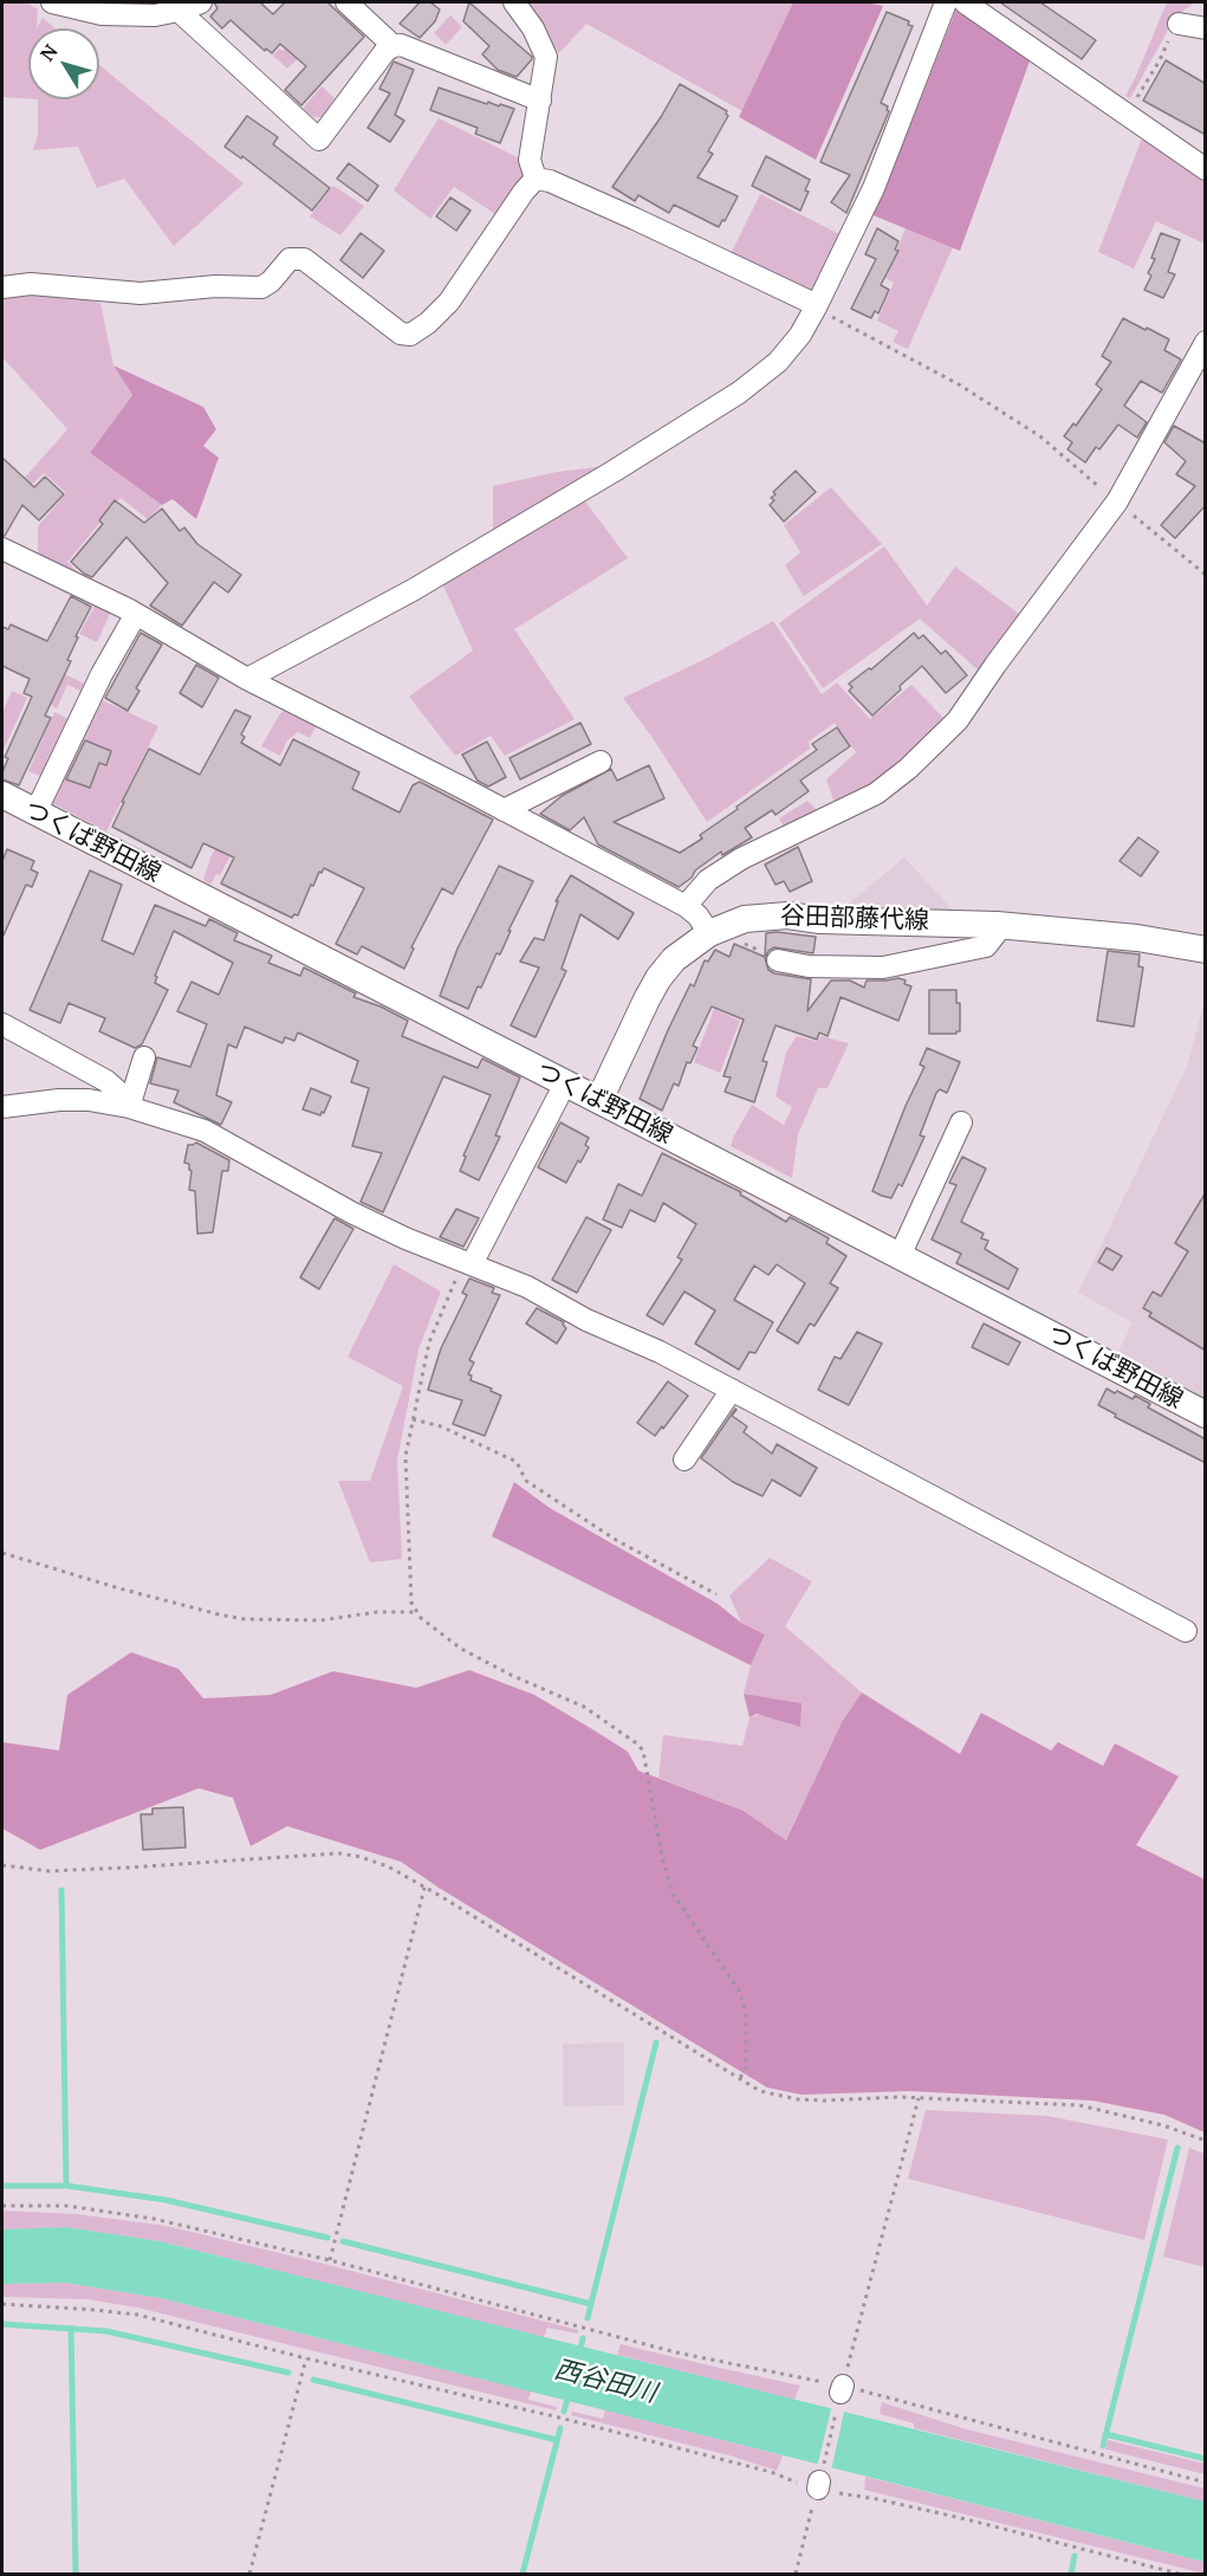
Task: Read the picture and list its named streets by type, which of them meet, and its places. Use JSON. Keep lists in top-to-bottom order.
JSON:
{
  "streets": {
    "main road": ["つくば野田線", "谷田部藤代線"]
  },
  "crossings": [
    ["つくば野田線", "谷田部藤代線"]
  ],
  "water": ["西谷田川"],
  "north": "top left"
}
